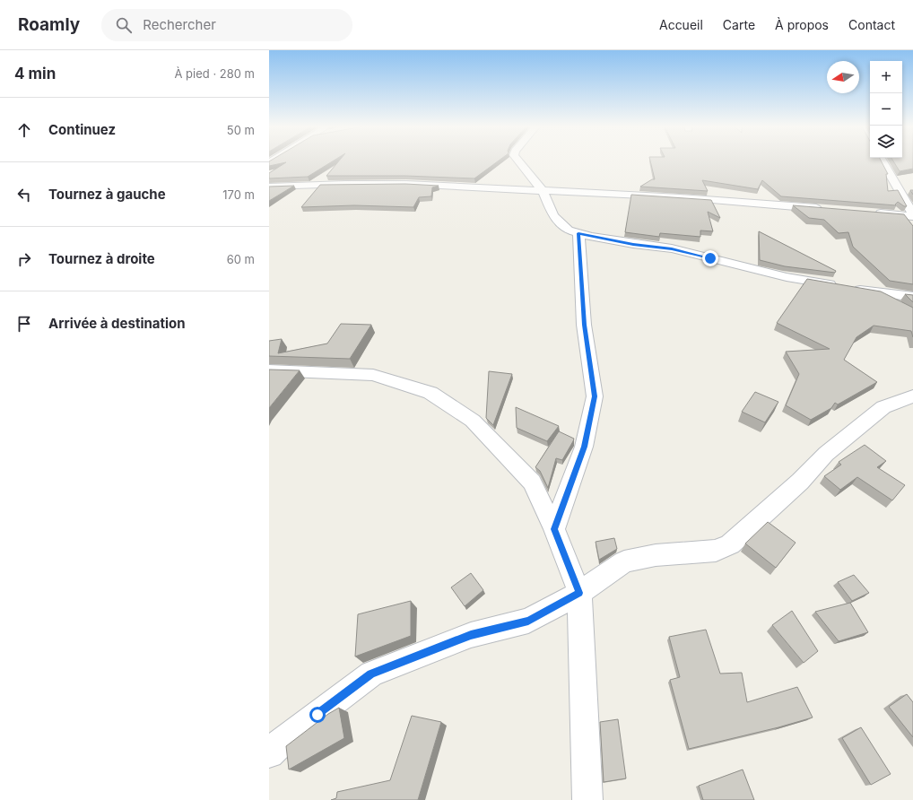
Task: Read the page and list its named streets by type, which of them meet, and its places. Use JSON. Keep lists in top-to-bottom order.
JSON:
{
  "north": "left",
  "page": {
    "header": "Roamly",
    "search": "Rechercher",
    "nav": [
      "Accueil",
      "Carte",
      "À propos",
      "Contact"
    ],
    "heading": ["4 min", "À pied · 280 m"],
    "map_buttons": ["+", "−"],
    "list": [
      ["Continuez", "50 m"],
      ["Tournez à gauche", "170 m"],
      ["Tournez à droite", "60 m"],
      "Arrivée à destination"
    ]
  }
}
